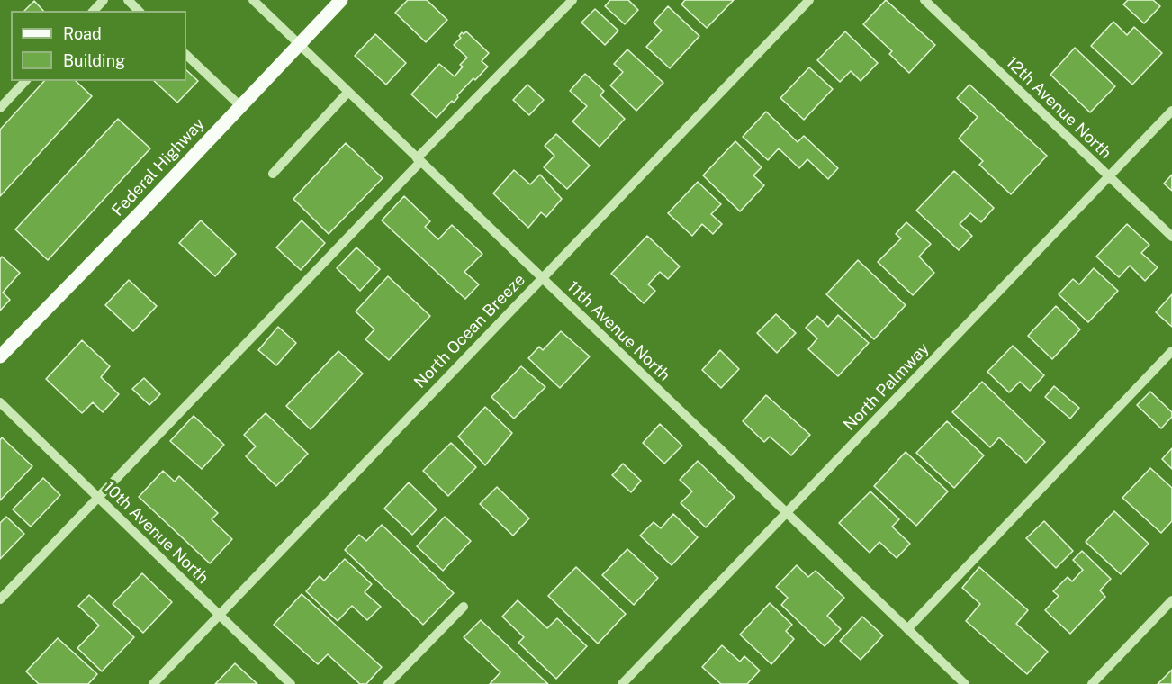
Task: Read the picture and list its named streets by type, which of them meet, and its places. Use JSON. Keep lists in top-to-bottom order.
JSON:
{
  "streets": {
    "main road": ["Federal Highway"],
    "street": [
      "12th Avenue North",
      "North Ocean Breeze",
      "11th Avenue North",
      "North Palmway",
      "10th Avenue North"
    ]
  },
  "crossings": [
    ["12th Avenue North", "North Palmway"],
    ["Federal Highway", "11th Avenue North"],
    ["North Ocean Breeze", "11th Avenue North"],
    ["North Ocean Breeze", "10th Avenue North"],
    ["11th Avenue North", "North Palmway"]
  ],
  "legend": ["Road", "Building"]
}
